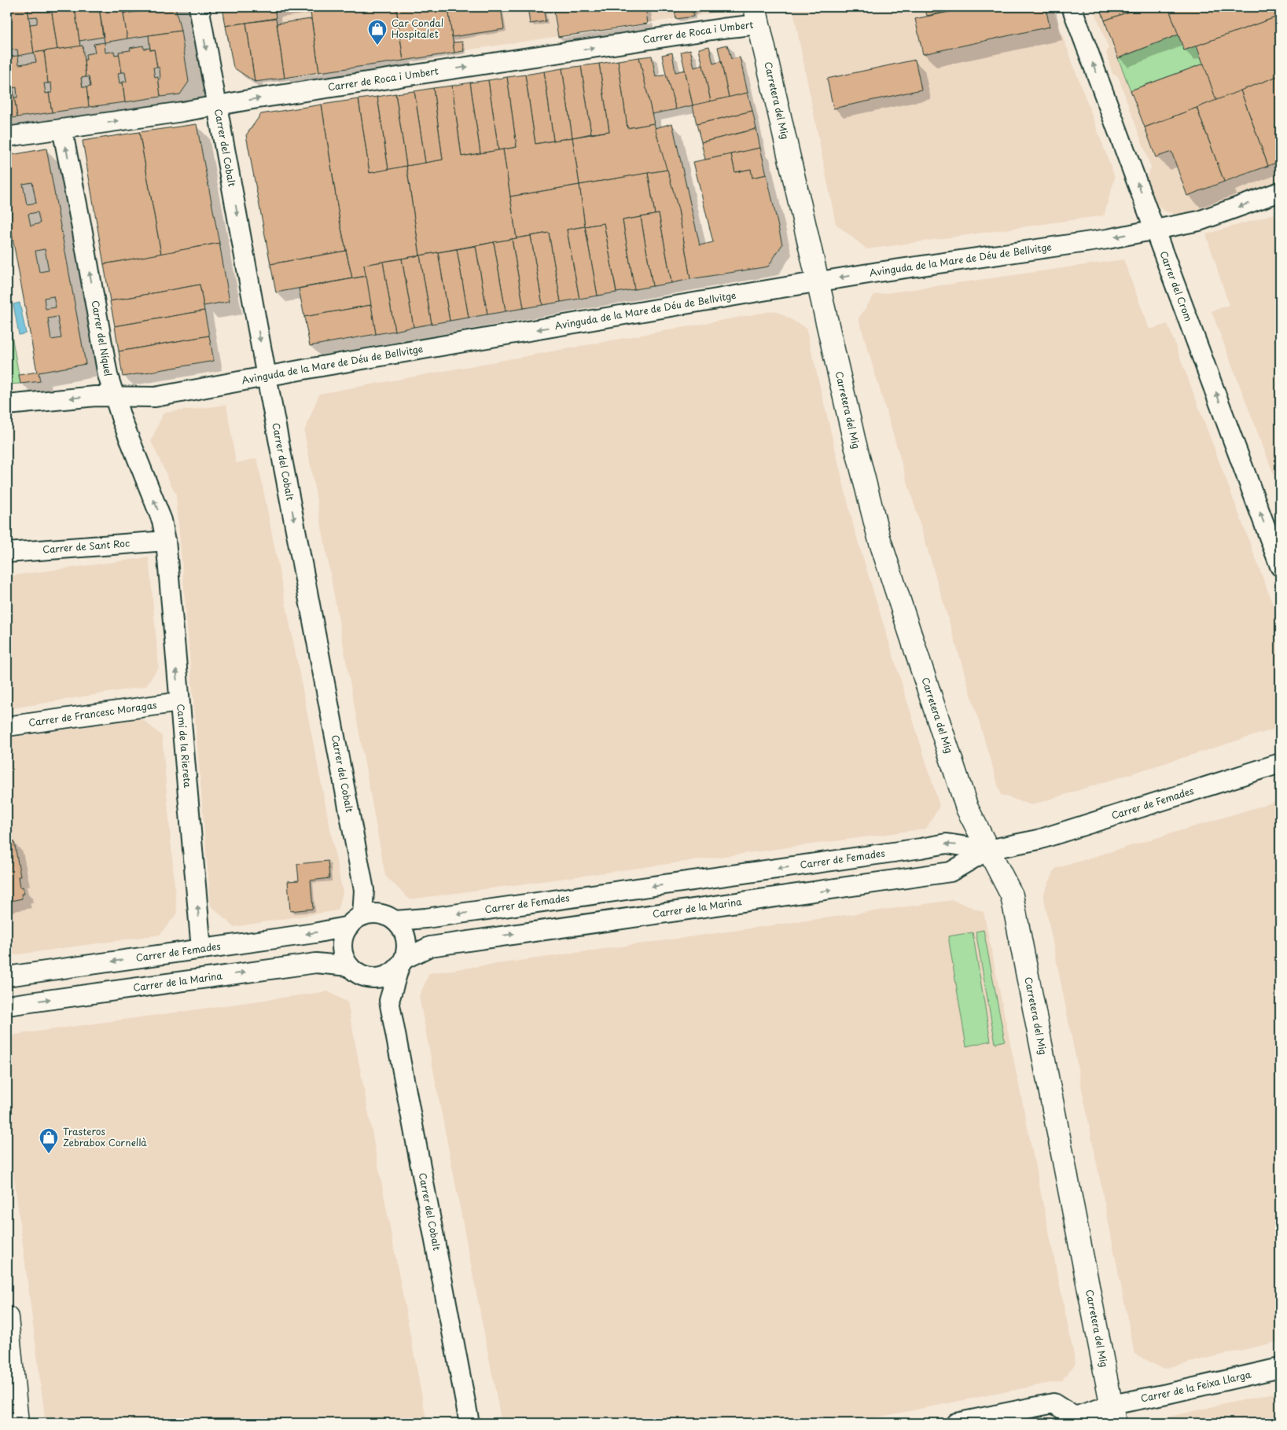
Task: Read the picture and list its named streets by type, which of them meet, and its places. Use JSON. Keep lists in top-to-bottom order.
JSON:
{
  "streets": {
    "street": [
      "Carrer de Roca i Umbert",
      "Carretera del Mig",
      "Carrer del Cobalt",
      "Avinguda de la Mare de Déu de Bellvitge",
      "Carrer del Crom",
      "Carrer del Níquel",
      "Carrer de Sant Roc",
      "Carrer de Francesc Moragas",
      "Camí de la Riereta",
      "Carrer de Femades",
      "Carrer de la Marina",
      "Carrer de la Feixa Llarga"
    ]
  },
  "crossings": [
    ["Carrer de Roca i Umbert", "Carretera del Mig"],
    ["Carrer de Roca i Umbert", "Carrer del Cobalt"],
    ["Carrer de Roca i Umbert", "Carrer del Níquel"],
    ["Carretera del Mig", "Avinguda de la Mare de Déu de Bellvitge"],
    ["Carretera del Mig", "Carrer de Femades"],
    ["Carretera del Mig", "Carrer de la Marina"],
    ["Carretera del Mig", "Carrer de la Feixa Llarga"],
    ["Carrer del Cobalt", "Avinguda de la Mare de Déu de Bellvitge"],
    ["Carrer del Cobalt", "Carrer de Femades"],
    ["Carrer del Cobalt", "Carrer de la Marina"],
    ["Avinguda de la Mare de Déu de Bellvitge", "Carrer del Crom"],
    ["Avinguda de la Mare de Déu de Bellvitge", "Carrer del Níquel"],
    ["Carrer del Níquel", "Carrer de Sant Roc"],
    ["Carrer del Níquel", "Camí de la Riereta"],
    ["Carrer de Sant Roc", "Camí de la Riereta"],
    ["Carrer de Francesc Moragas", "Camí de la Riereta"],
    ["Camí de la Riereta", "Carrer de Femades"],
    ["Carrer de Femades", "Carrer de la Marina"]
  ],
  "one_way": [
    "Carrer de Roca i Umbert",
    "Carrer del Cobalt",
    "Avinguda de la Mare de Déu de Bellvitge",
    "Carrer del Crom",
    "Carrer del Níquel",
    "Camí de la Riereta",
    "Carrer de Femades",
    "Carrer de la Marina"
  ],
  "places": {
    "shop": ["Car Condal Hospitalet", "Trasteros Zebrabox Cornellà"]
  }
}
